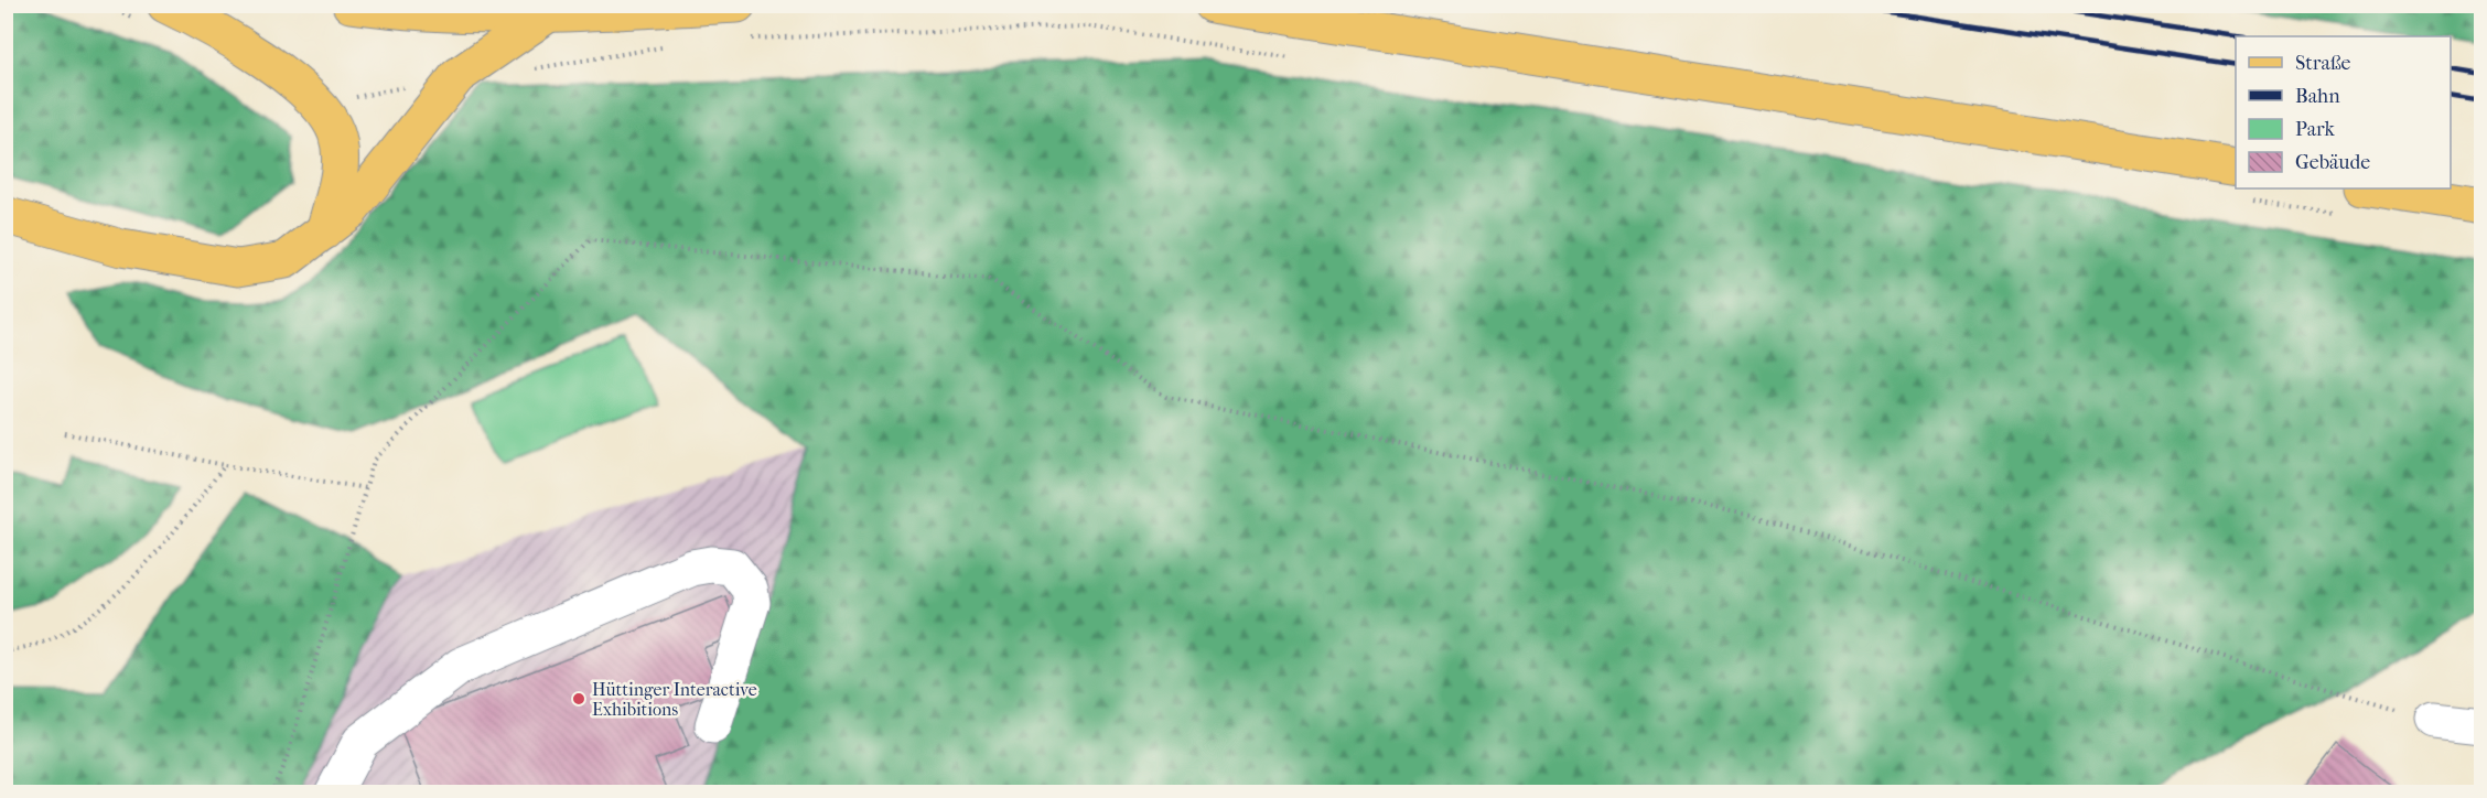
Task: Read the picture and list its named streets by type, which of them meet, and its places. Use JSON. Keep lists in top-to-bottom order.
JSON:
{
  "places": ["Hüttinger Interactive Exhibitions"],
  "legend": [
    "Straße",
    "Bahn",
    "Park",
    "Gebäude"
  ]
}
